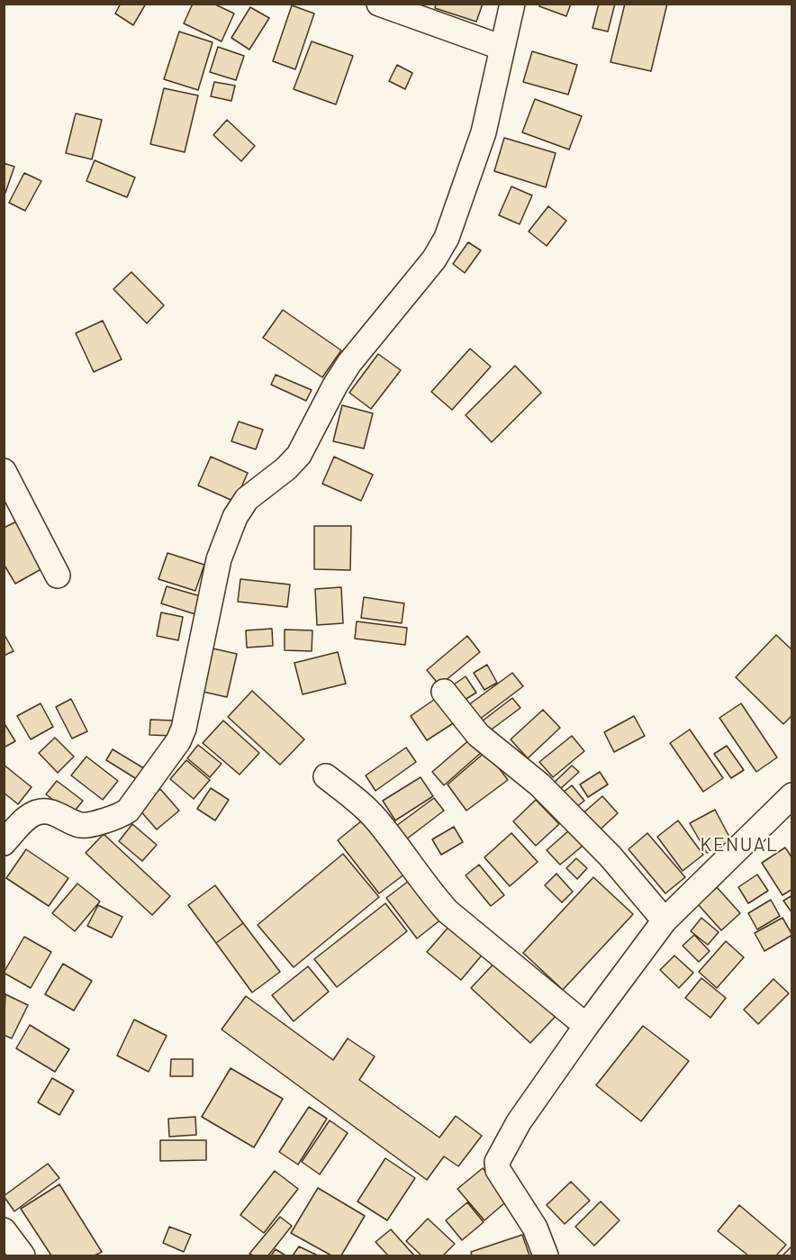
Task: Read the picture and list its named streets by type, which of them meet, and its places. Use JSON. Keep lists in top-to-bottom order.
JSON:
{
  "districts": ["KENUAL"]
}
